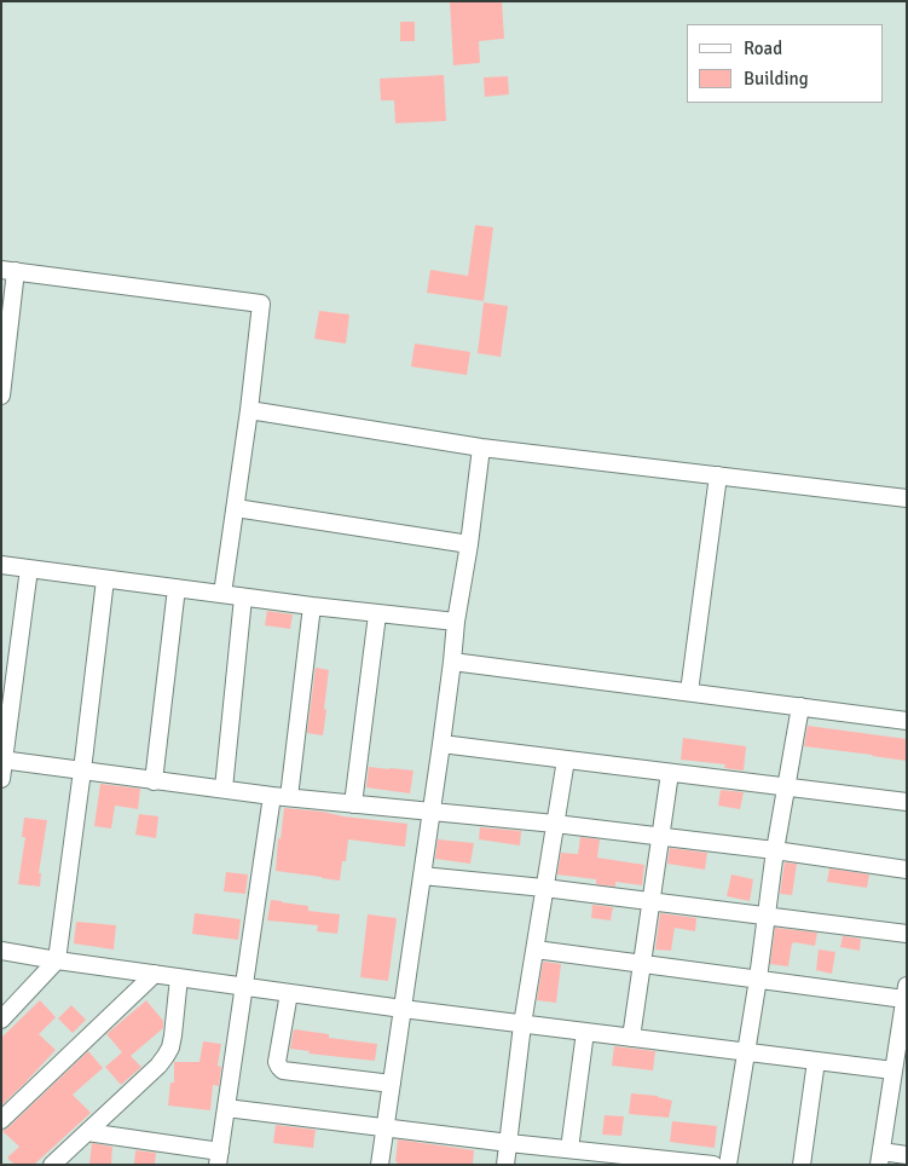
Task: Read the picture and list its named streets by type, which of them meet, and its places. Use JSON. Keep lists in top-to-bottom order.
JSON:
{
  "legend": ["Road", "Building"]
}
